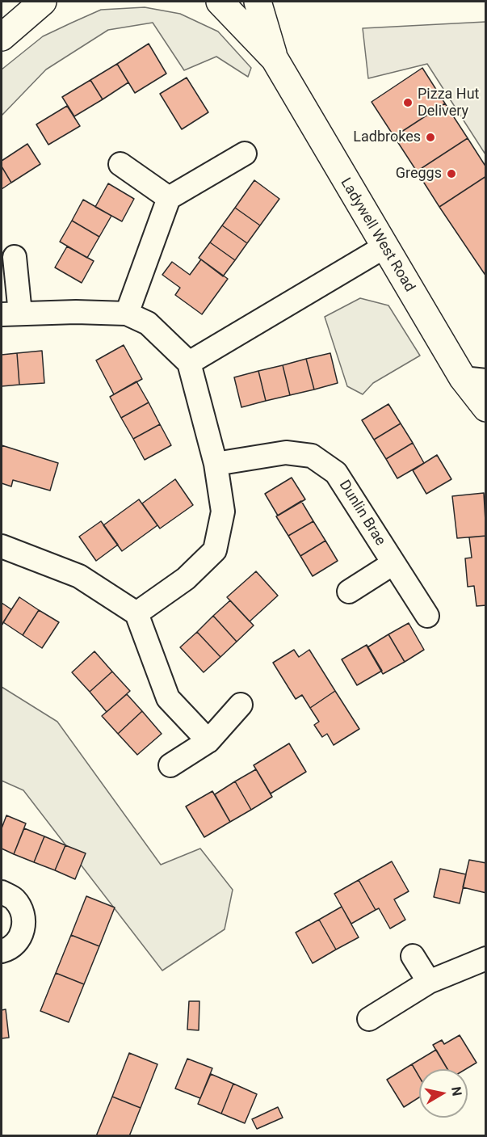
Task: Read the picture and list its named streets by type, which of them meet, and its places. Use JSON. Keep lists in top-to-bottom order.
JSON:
{
  "streets": {
    "street": ["Ladywell West Road", "Dunlin Brae"]
  },
  "places": ["Pizza Hut Delivery", "Ladbrokes", "Greggs"],
  "north": "right"
}
